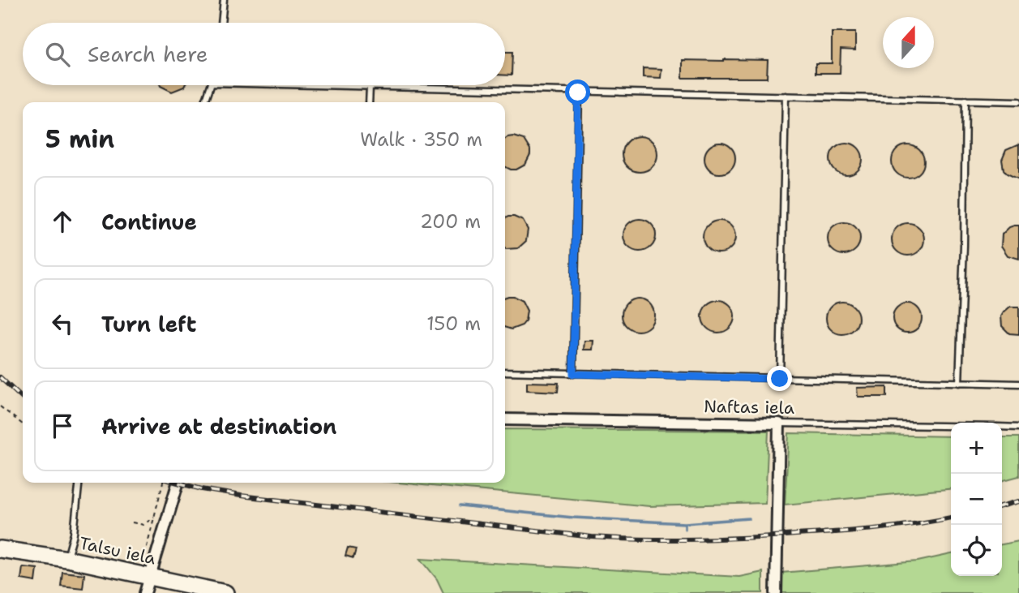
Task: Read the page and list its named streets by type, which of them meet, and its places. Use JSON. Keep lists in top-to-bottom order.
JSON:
{
  "streets": {
    "main road": ["Talsu iela"],
    "street": ["Naftas iela"]
  },
  "north": "top",
  "page": {
    "search": "Search here",
    "heading": ["5 min", "Walk · 350 m"],
    "list": [
      ["Continue", "200 m"],
      ["Turn left", "150 m"],
      "Arrive at destination"
    ],
    "map_buttons": ["+", "−"]
  }
}
